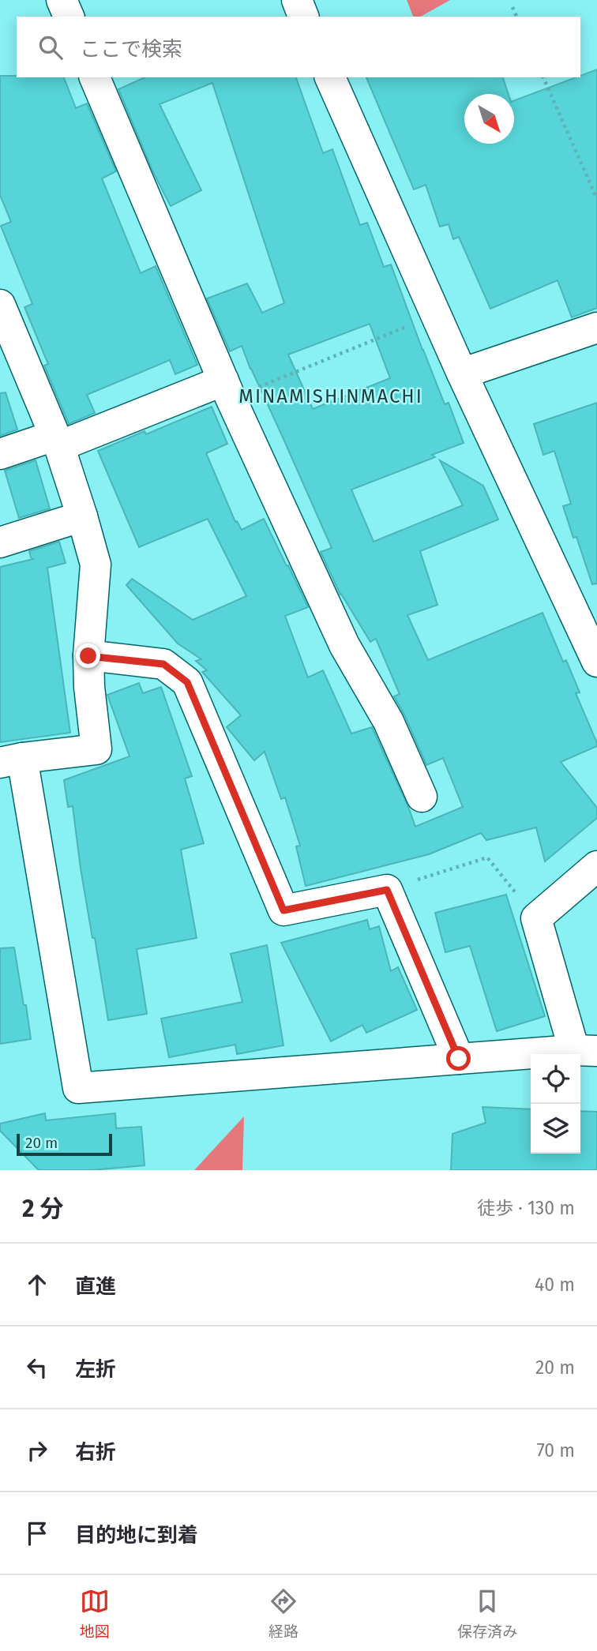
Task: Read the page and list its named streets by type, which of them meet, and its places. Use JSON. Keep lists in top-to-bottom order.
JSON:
{
  "districts": ["MINAMISHINMACHI"],
  "scale_bar": "20 m",
  "north": "bottom right",
  "page": {
    "search": "ここで検索",
    "scale": "20 m",
    "heading": ["2 分", "徒歩 · 130 m"],
    "list": [
      ["直進", "40 m"],
      ["左折", "20 m"],
      ["右折", "70 m"],
      "目的地に到着"
    ],
    "nav": ["地図", "経路", "保存済み"]
  }
}
